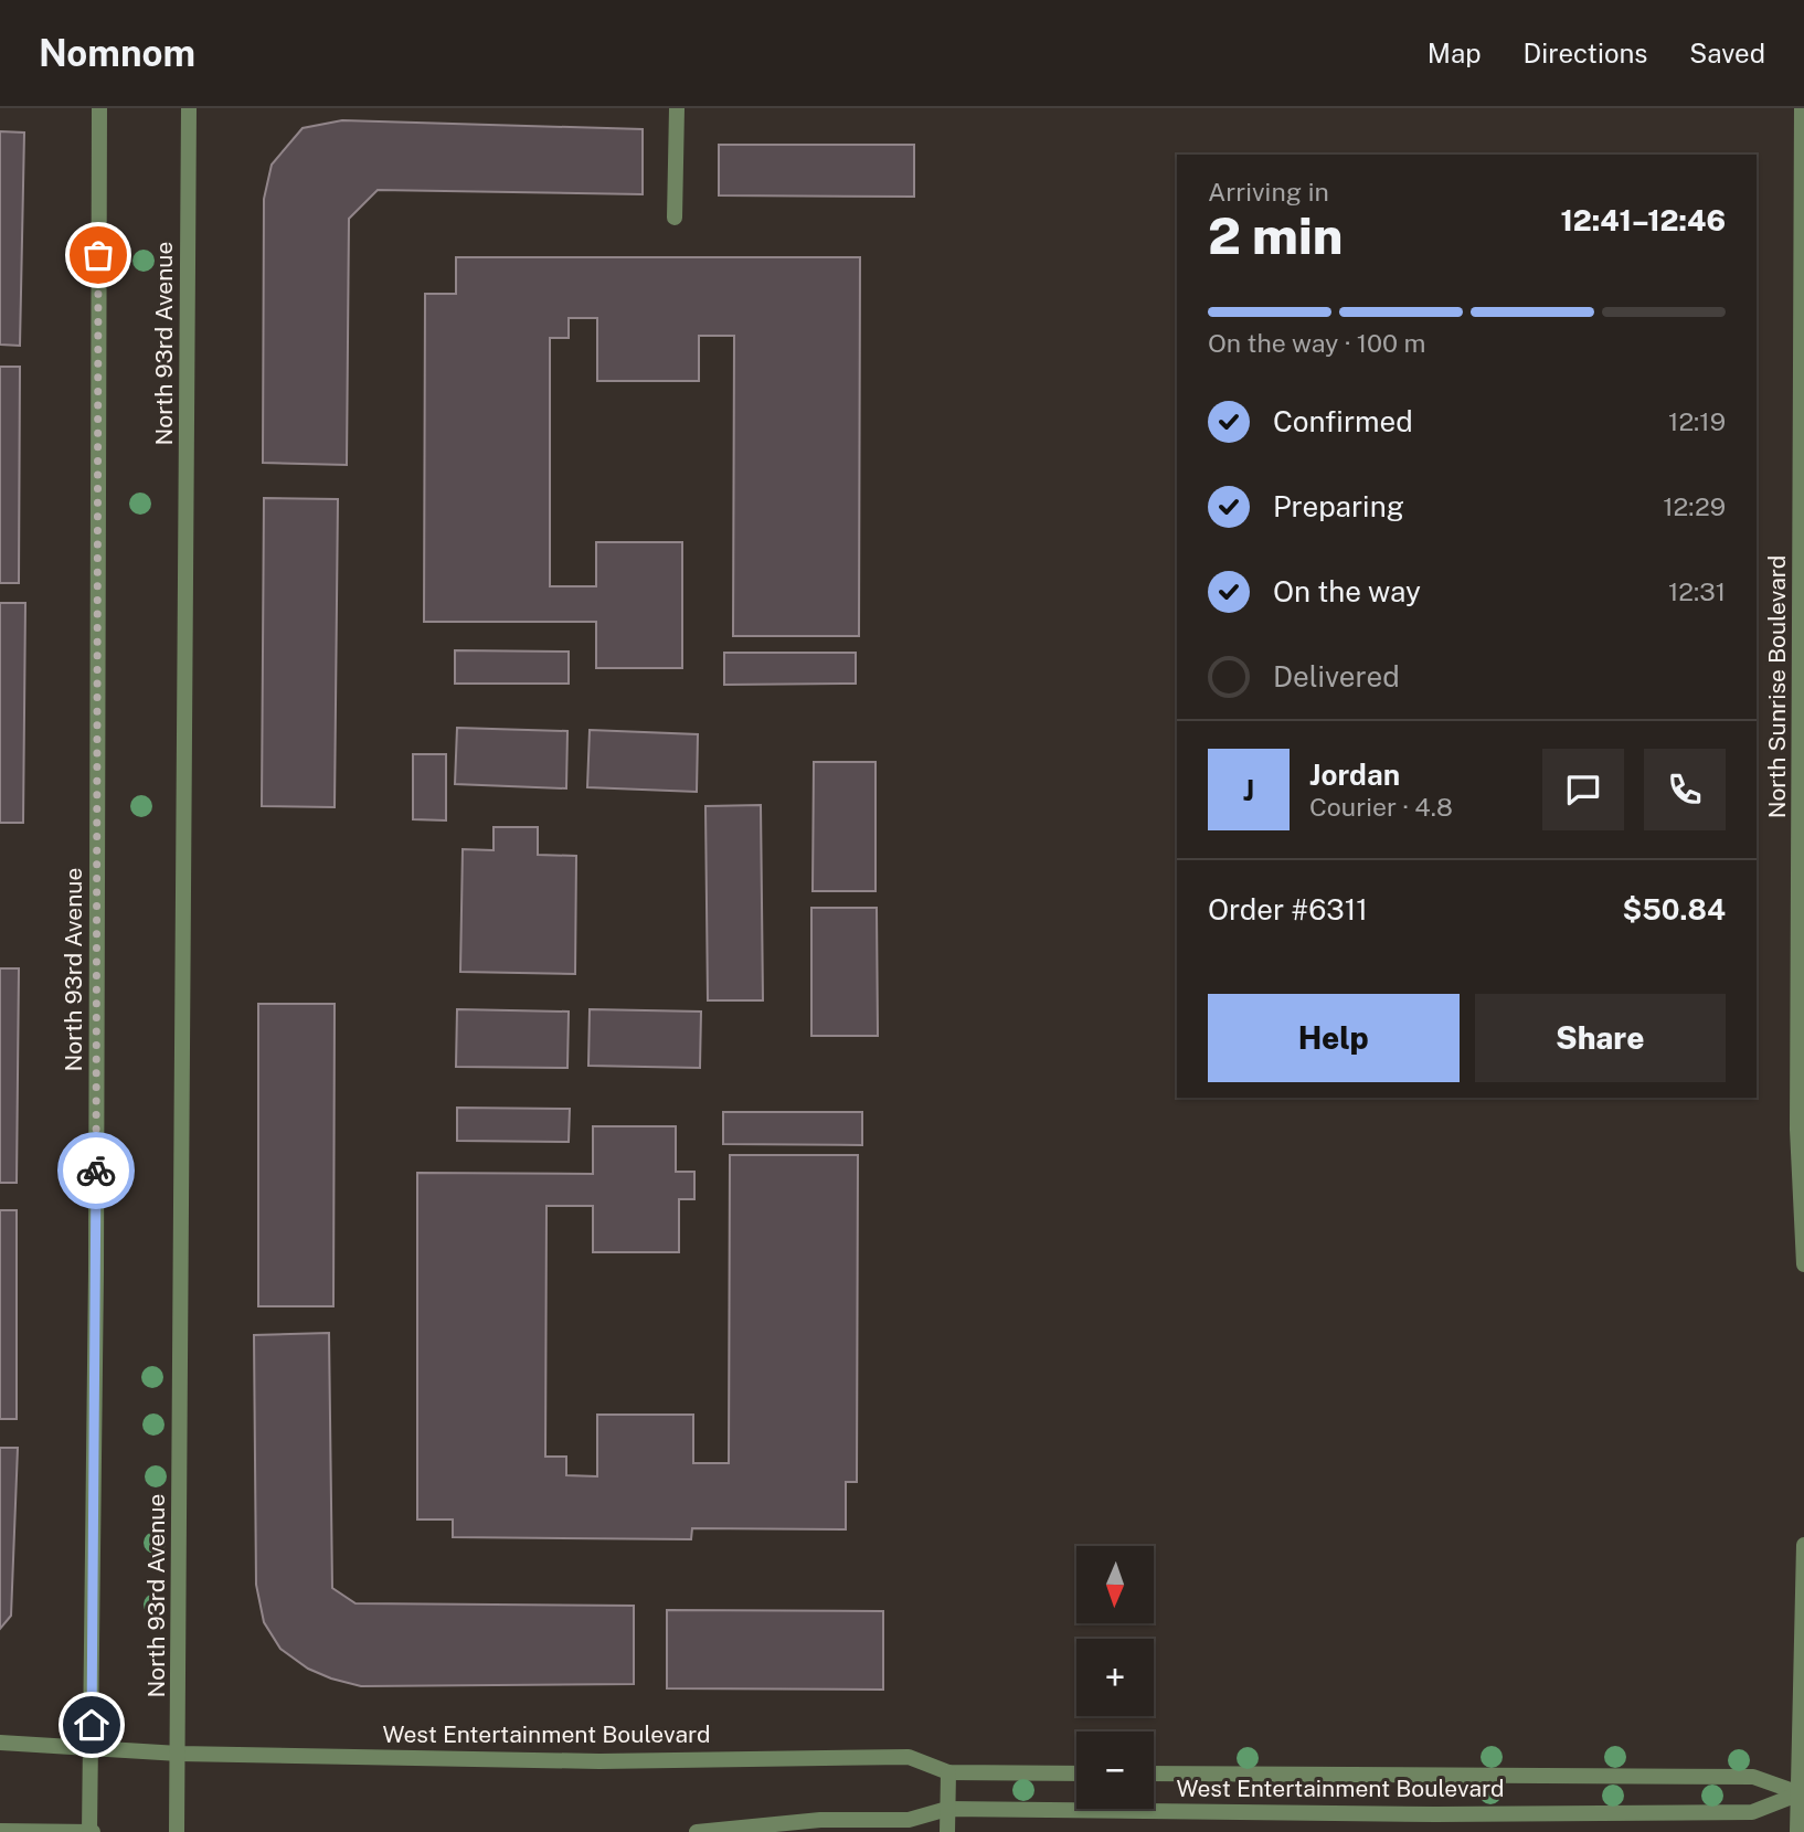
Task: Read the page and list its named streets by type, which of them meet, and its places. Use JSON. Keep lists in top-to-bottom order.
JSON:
{
  "streets": {
    "street": ["North 93rd Avenue", "North Sunrise Boulevard", "West Entertainment Boulevard"]
  },
  "crossings": [
    ["North 93rd Avenue", "West Entertainment Boulevard"]
  ],
  "north": "bottom",
  "page": {
    "header": "Nomnom",
    "nav": ["Map", "Directions", "Saved"],
    "heading": ["2 min", "Arriving in", "12:41–12:46"],
    "panel": [
      "Jordan",
      "Courier · 4.8",
      "Order #6311",
      "$50.84"
    ],
    "bar": "On the way · 100 m",
    "list": [
      ["Confirmed", "12:19"],
      ["Preparing", "12:29"],
      ["On the way", "12:31"],
      "Delivered"
    ],
    "round": "J",
    "buttons": ["Help", "Share"],
    "map_buttons": ["+", "−"]
  }
}
